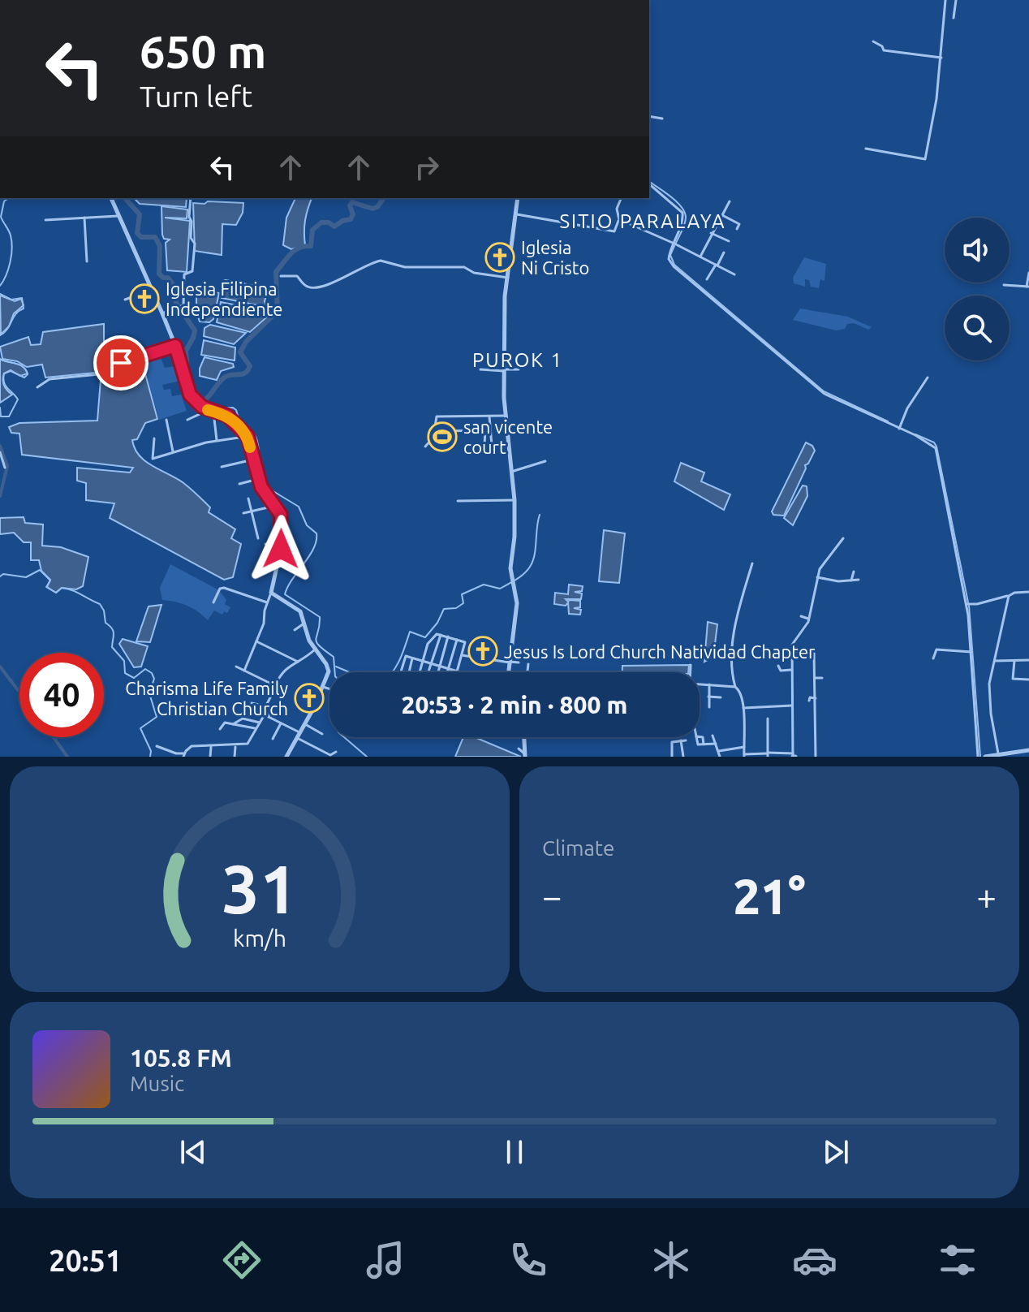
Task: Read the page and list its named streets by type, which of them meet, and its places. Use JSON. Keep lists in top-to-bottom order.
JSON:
{
  "districts": ["SITIO PARALAYA", "PUROK 1"],
  "places": {
    "church": [
      "Iglesia Ni Cristo",
      "Iglesia Filipina Independiente",
      "Jesus Is Lord Church Natividad Chapter",
      "Charisma Life Family Christian Church"
    ],
    "sports": ["san vicente court"]
  },
  "page": {
    "turn": ["650 m", "Turn left"],
    "limit": "40",
    "trip": "20:53 · 2 min · 800 m",
    "tile": "Climate",
    "heat": ["−", "21°", "+"],
    "song": ["105.8 FM", "Music"],
    "tabs": "20:51",
    "gauge": ["31", "km/h"]
  }
}
